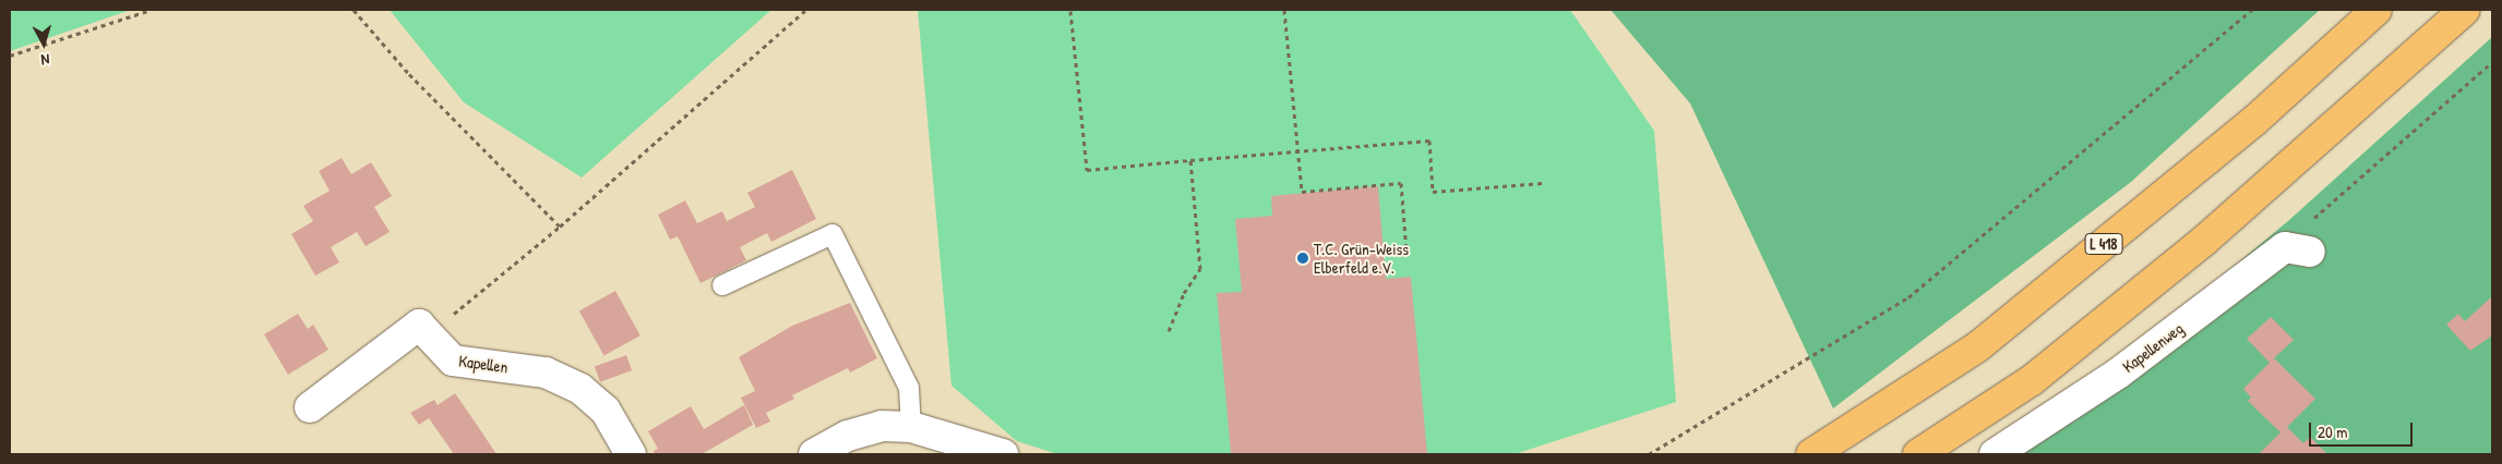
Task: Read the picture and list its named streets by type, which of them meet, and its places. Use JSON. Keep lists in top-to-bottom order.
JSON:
{
  "streets": {
    "highway": ["L 418"],
    "street": ["Kapellenweg", "Kapellen"]
  },
  "places": ["T.C. Grün-Weiss Elberfeld e.V."],
  "scale_bar": "20 m",
  "north": "bottom"
}
